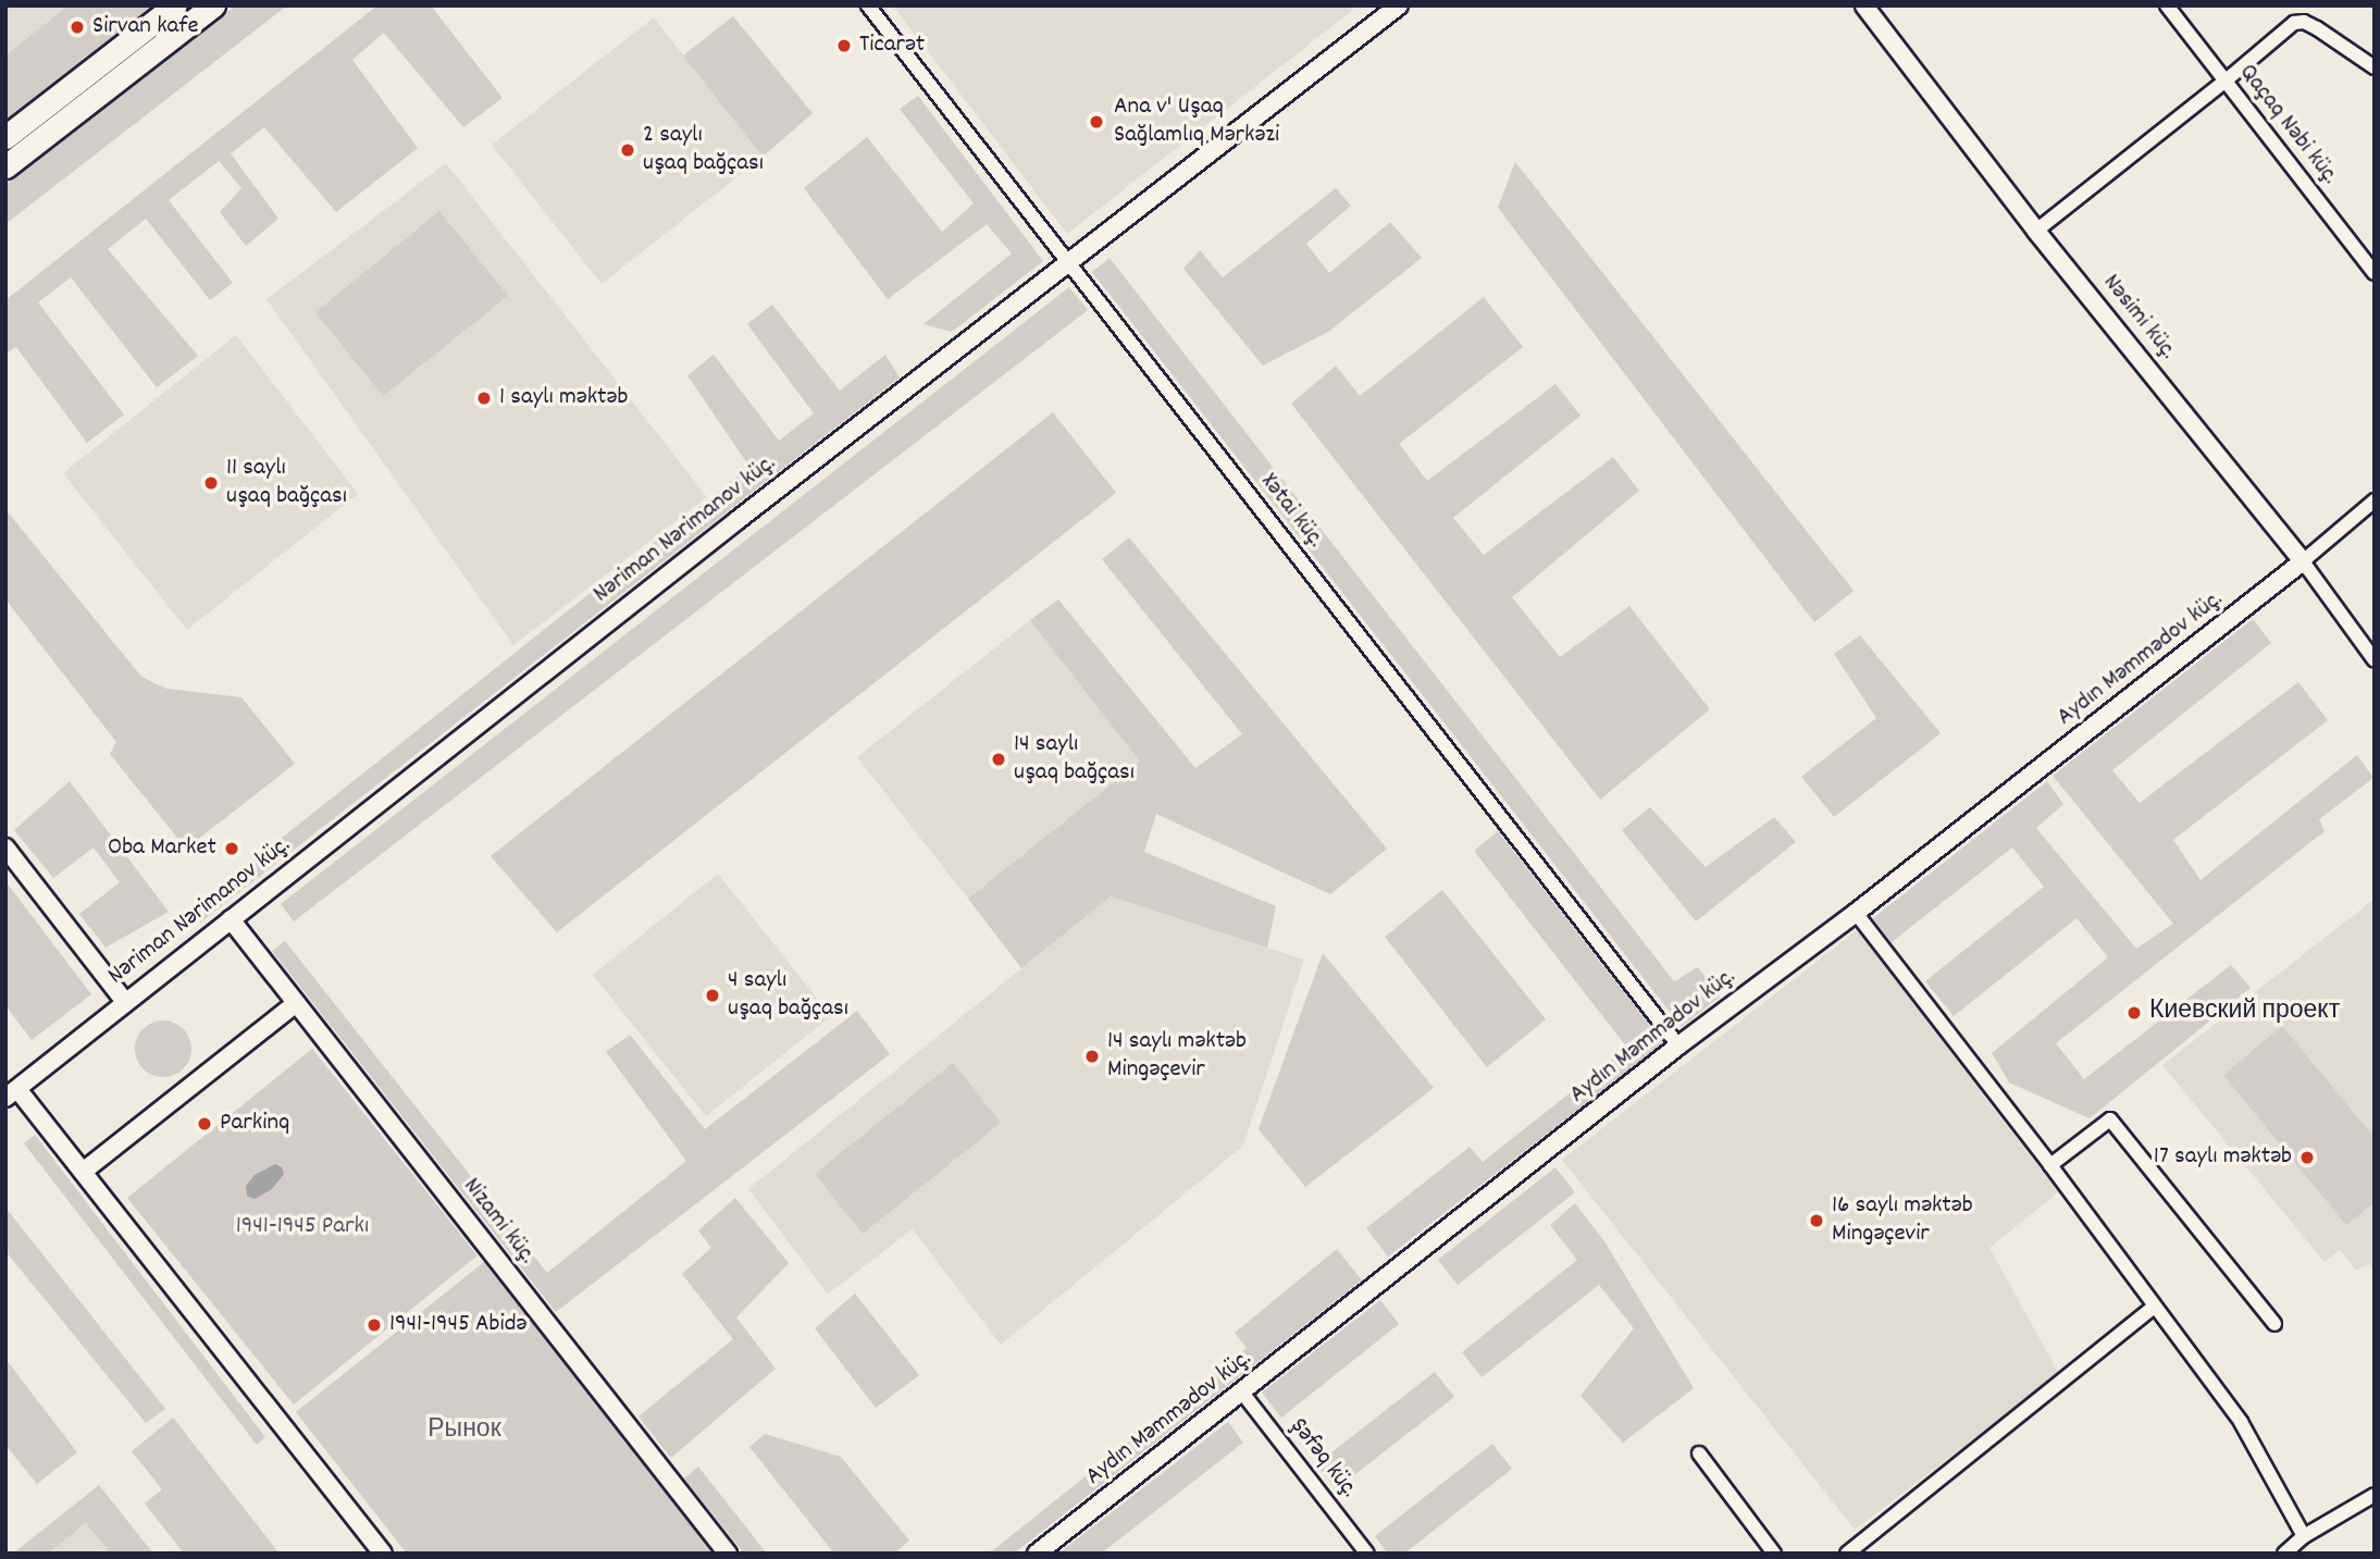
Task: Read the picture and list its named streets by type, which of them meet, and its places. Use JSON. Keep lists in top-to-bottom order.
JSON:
{
  "streets": {
    "street": [
      "Qaçaq Nəbi küç.",
      "Nəsimi küç.",
      "Xətai küç.",
      "Nəriman Nərimanov küç.",
      "Aydın Məmmədov küç.",
      "Nizami küç.",
      "Şəfəq küç."
    ]
  },
  "crossings": [
    ["Nəsimi küç.", "Aydın Məmmədov küç."],
    ["Xətai küç.", "Nəriman Nərimanov küç."],
    ["Xətai küç.", "Aydın Məmmədov küç."],
    ["Nəriman Nərimanov küç.", "Nizami küç."],
    ["Aydın Məmmədov küç.", "Şəfəq küç."]
  ],
  "parks": ["1941-1945 Parkı", "Рынок"],
  "places": [
    "Sirvan kafe",
    "Ticarət",
    "Ana v' Uşaq Sağlamlıq Mərkəzi",
    "2 saylı uşaq bağçası",
    "1 saylı məktəb",
    "11 saylı uşaq bağçası",
    "14 saylı uşaq bağçası",
    "Oba Market",
    "4 saylı uşaq bağçası",
    "Киевский проект",
    "14 saylı məktəb Mingəçevir",
    "Parkinq",
    "17 saylı məktəb",
    "16 saylı məktəb Mingəçevir",
    "1941-1945 Abidə"
  ]
}
